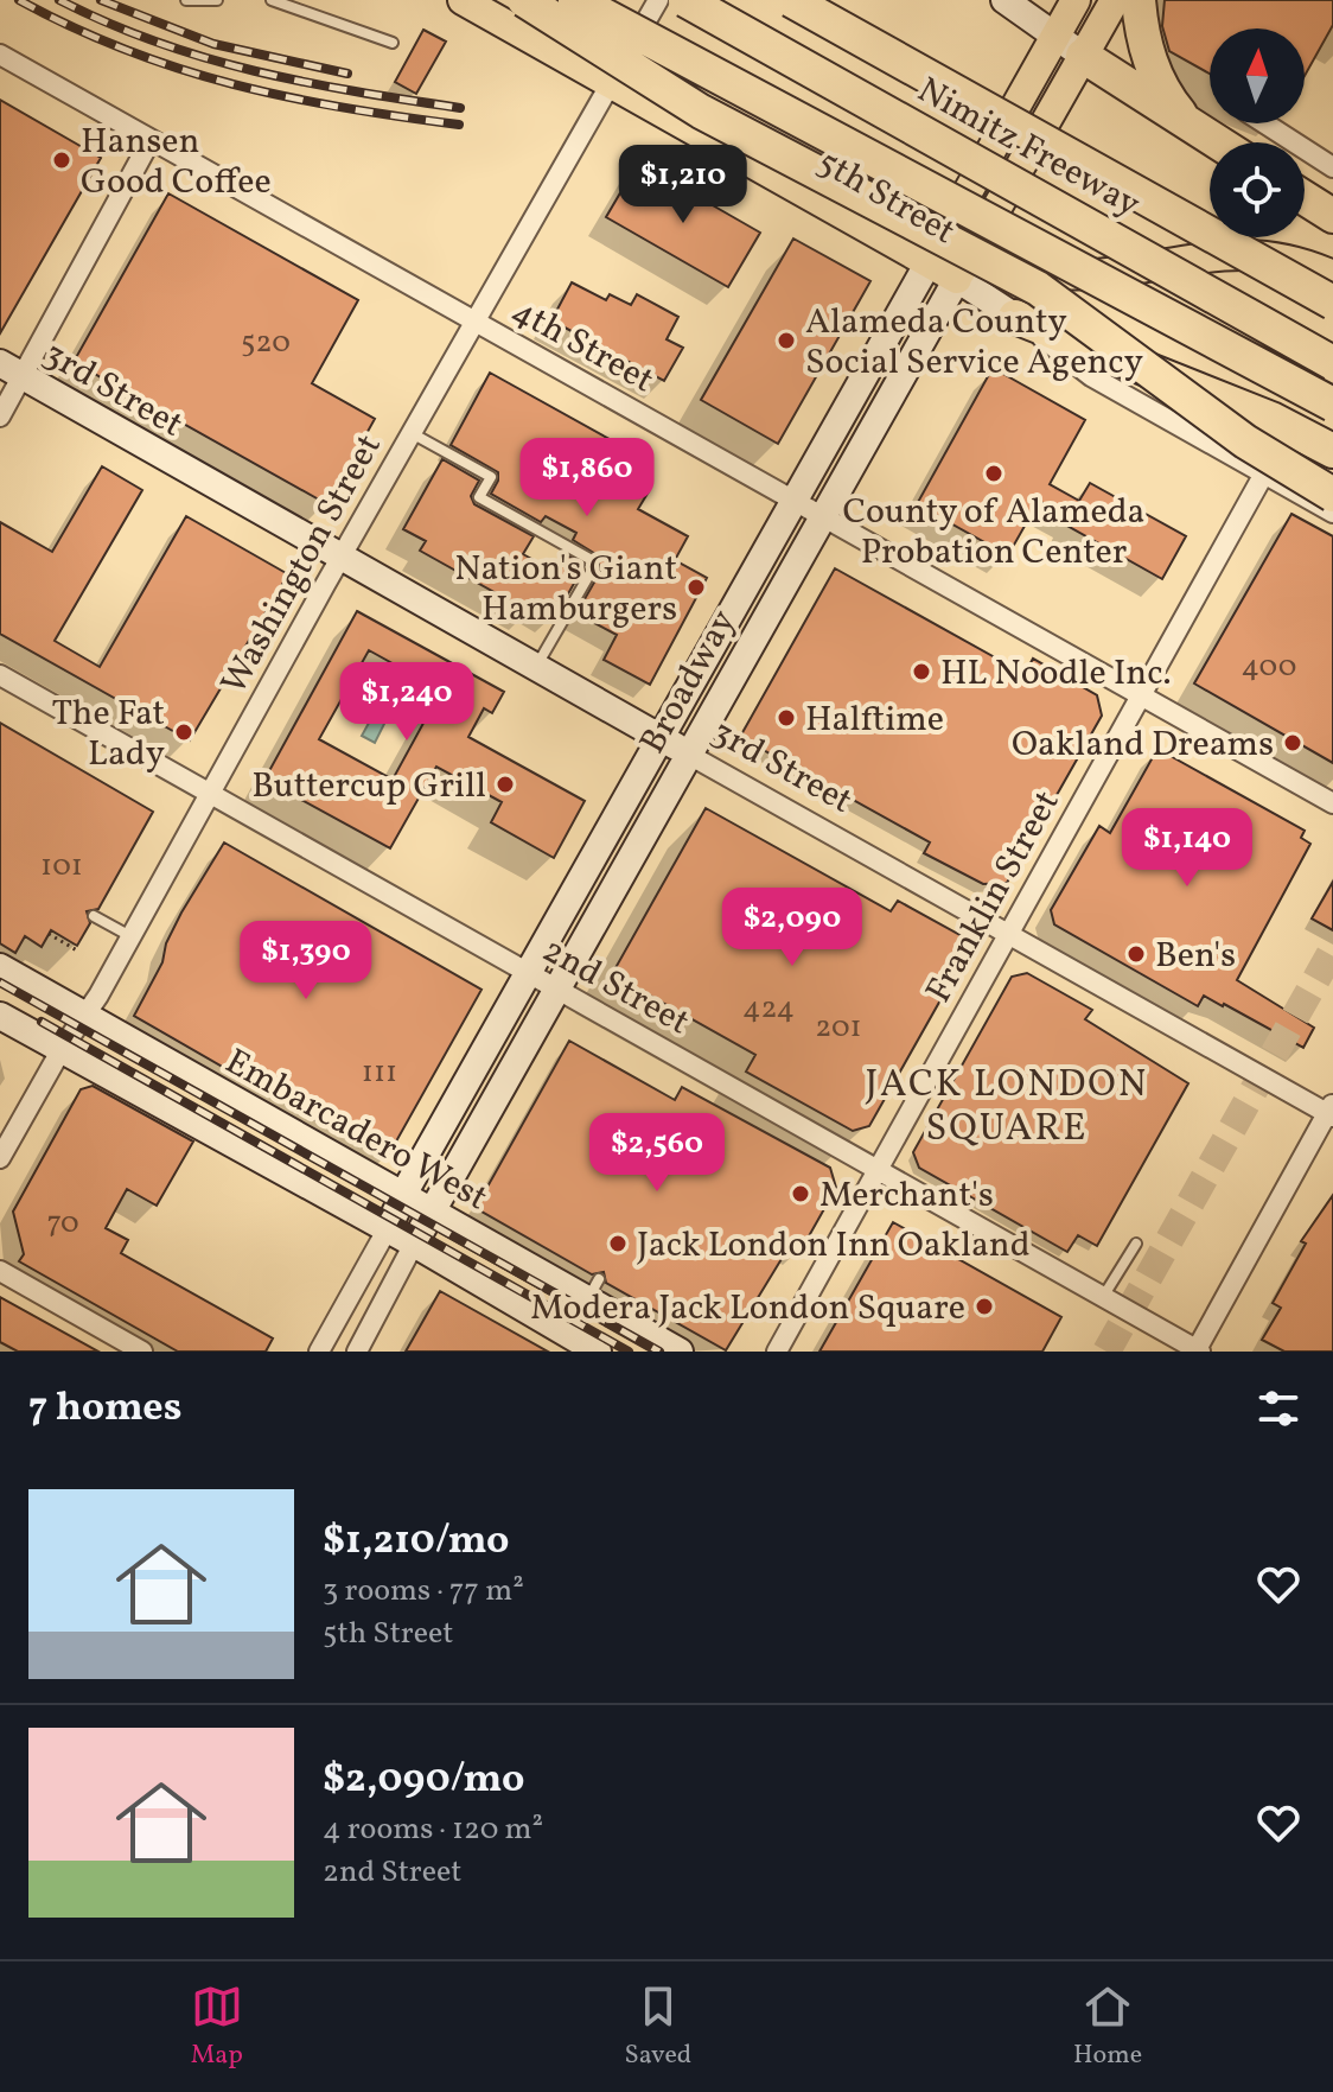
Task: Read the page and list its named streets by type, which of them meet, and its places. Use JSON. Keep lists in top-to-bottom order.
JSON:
{
  "streets": {
    "highway": ["Nimitz Freeway"],
    "main road": ["5th Street", "Broadway"],
    "street": [
      "4th Street",
      "3rd Street",
      "Washington Street",
      "Franklin Street",
      "2nd Street",
      "Embarcadero West"
    ]
  },
  "crossings": [
    ["5th Street", "Washington Street"],
    ["5th Street", "Broadway"],
    ["5th Street", "Franklin Street"],
    ["4th Street", "Washington Street"],
    ["4th Street", "Broadway"],
    ["4th Street", "Franklin Street"],
    ["3rd Street", "Washington Street"],
    ["3rd Street", "Broadway"],
    ["3rd Street", "Franklin Street"],
    ["Washington Street", "2nd Street"],
    ["Washington Street", "Embarcadero West"],
    ["Broadway", "2nd Street"],
    ["Broadway", "Embarcadero West"],
    ["Franklin Street", "2nd Street"]
  ],
  "districts": ["JACK LONDON SQUARE"],
  "places": [
    "Hansen Good Coffee",
    "Alameda County Social Service Agency",
    "County of Alameda Probation Center",
    "Nation's Giant Hamburgers",
    "HL Noodle Inc.",
    "Halftime",
    "The Fat Lady",
    "Oakland Dreams",
    "Buttercup Grill",
    "Ben's",
    "Merchant's",
    "Jack London Inn Oakland",
    "Modera Jack London Square"
  ],
  "house_numbers": [
    "520",
    "400",
    "101",
    "424",
    "201",
    "111",
    "70"
  ],
  "north": "top",
  "page": {
    "price": [
      "$1,210",
      "$1,860",
      "$1,240",
      "$1,140",
      "$2,090",
      "$1,390",
      "$2,560"
    ],
    "heading": "7 homes",
    "list": [
      {
        "name": "$1,210/mo",
        "note": "3 rooms · 77 m² · 5th Street"
      },
      {
        "name": "$2,090/mo",
        "note": "4 rooms · 120 m² · 2nd Street"
      }
    ],
    "tabs": ["Map", "Saved", "Home"]
  }
}
